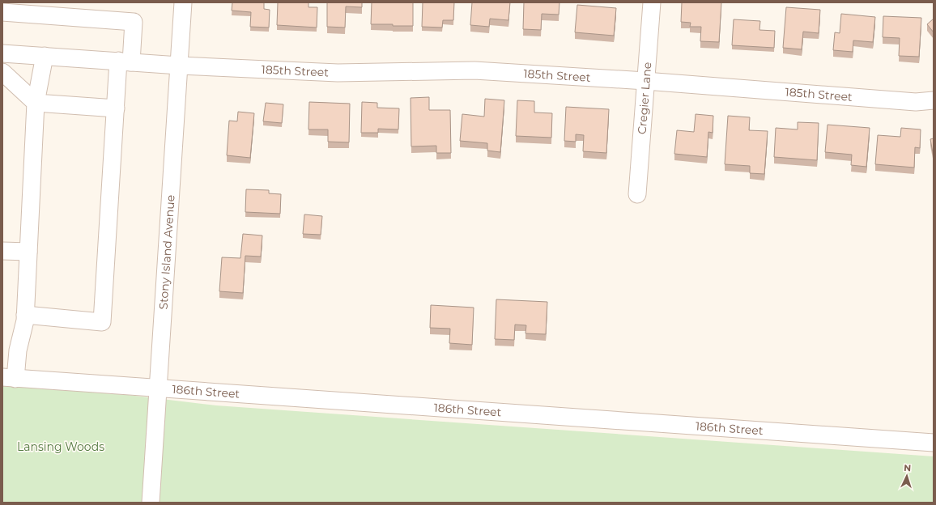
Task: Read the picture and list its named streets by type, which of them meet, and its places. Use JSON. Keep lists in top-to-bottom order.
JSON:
{
  "streets": {
    "street": [
      "185th Street",
      "Cregier Lane",
      "Stony Island Avenue",
      "186th Street"
    ]
  },
  "crossings": [
    ["185th Street", "Cregier Lane"],
    ["185th Street", "Stony Island Avenue"],
    ["Stony Island Avenue", "186th Street"]
  ],
  "parks": ["Lansing Woods"],
  "north": "top"
}
